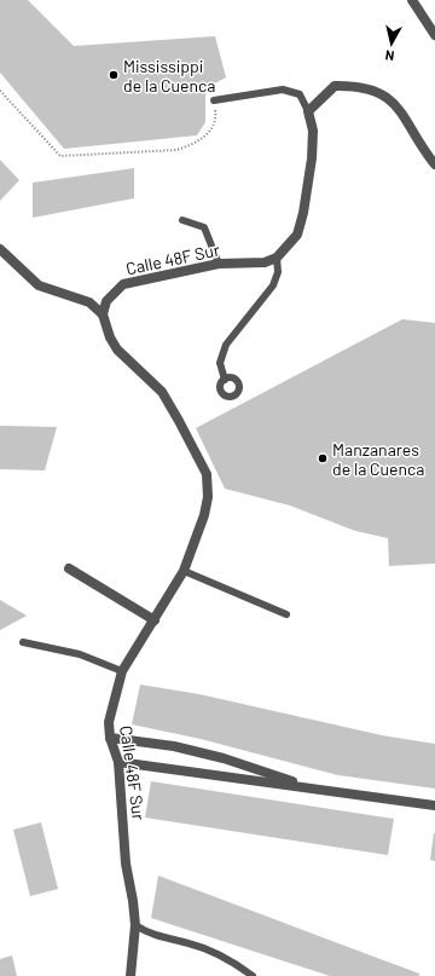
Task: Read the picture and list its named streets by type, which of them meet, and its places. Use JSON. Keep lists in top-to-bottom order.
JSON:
{
  "streets": {
    "street": ["Calle 48F Sur"]
  },
  "places": ["Mississippi de la Cuenca", "Manzanares de la Cuenca"],
  "north": "bottom"
}
